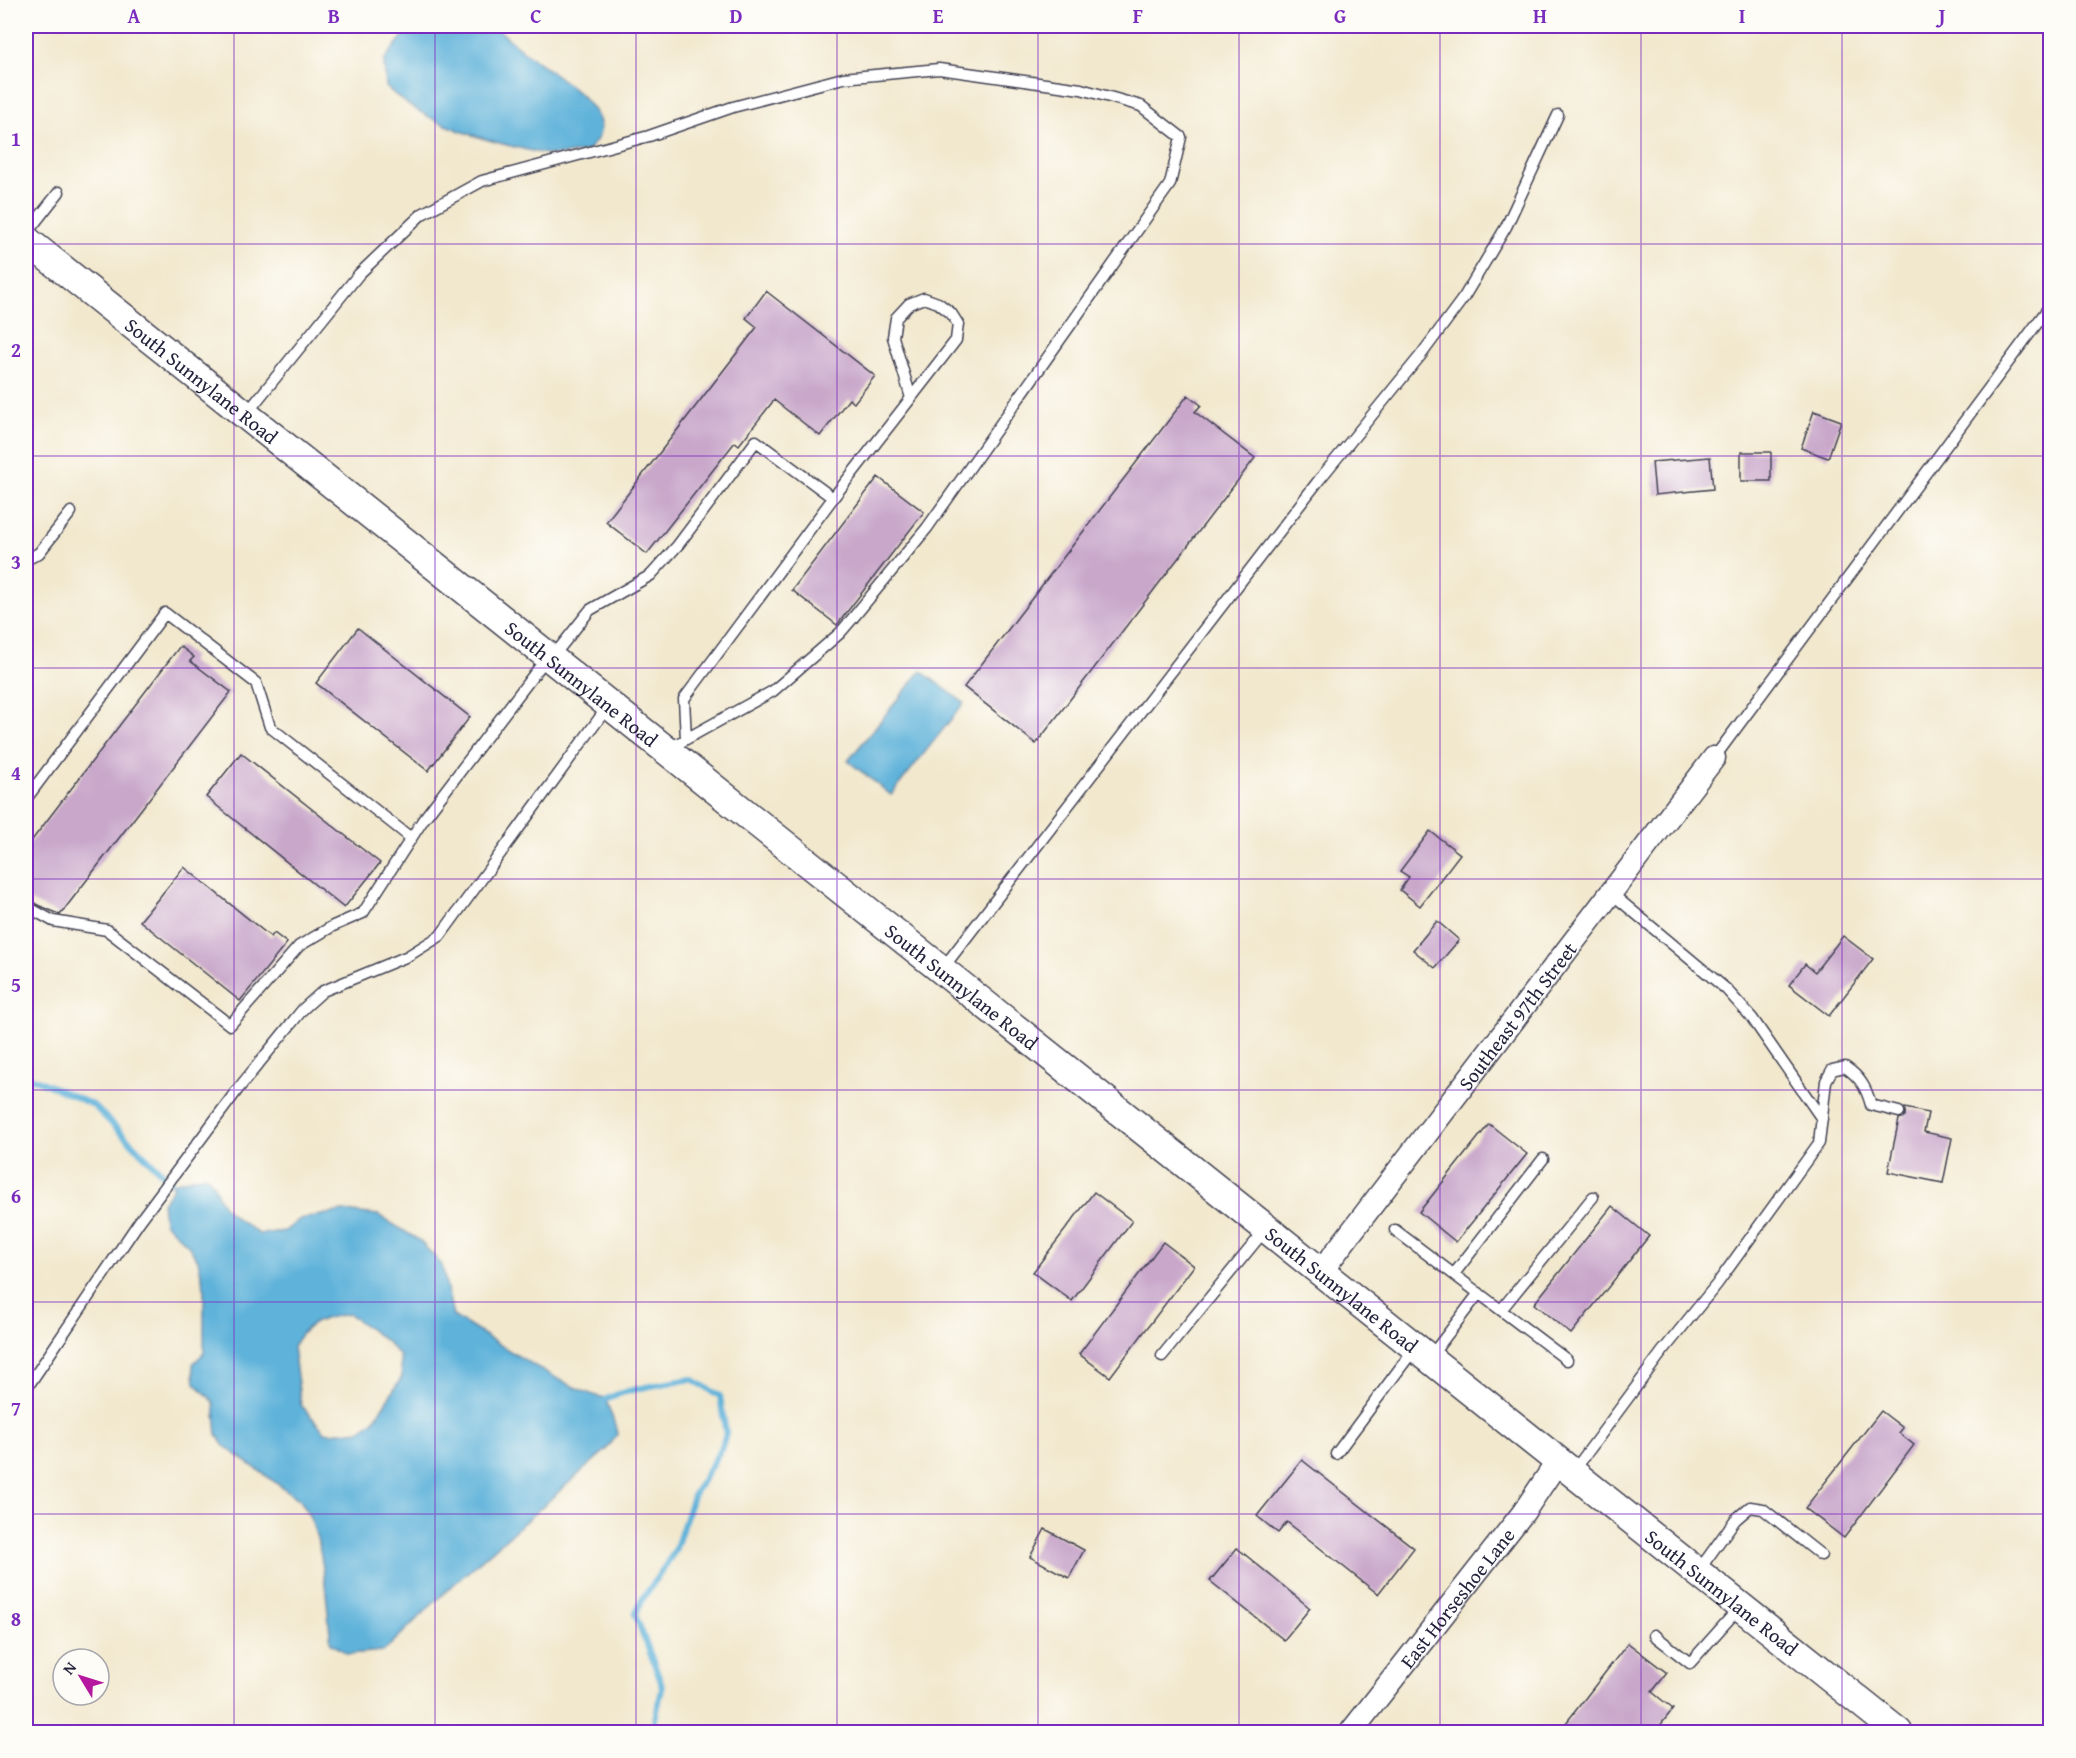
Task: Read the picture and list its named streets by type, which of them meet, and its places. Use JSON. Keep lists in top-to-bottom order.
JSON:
{
  "streets": {
    "street": ["South Sunnylane Road", "Southeast 97th Street", "East Horseshoe Lane"]
  },
  "crossings": [
    ["South Sunnylane Road", "Southeast 97th Street"],
    ["South Sunnylane Road", "East Horseshoe Lane"]
  ],
  "north": "top left",
  "grid": {
    "columns": [
      "A",
      "B",
      "C",
      "D",
      "E",
      "F",
      "G",
      "H",
      "I",
      "J"
    ],
    "rows": [
      "1",
      "2",
      "3",
      "4",
      "5",
      "6",
      "7",
      "8"
    ]
  }
}
